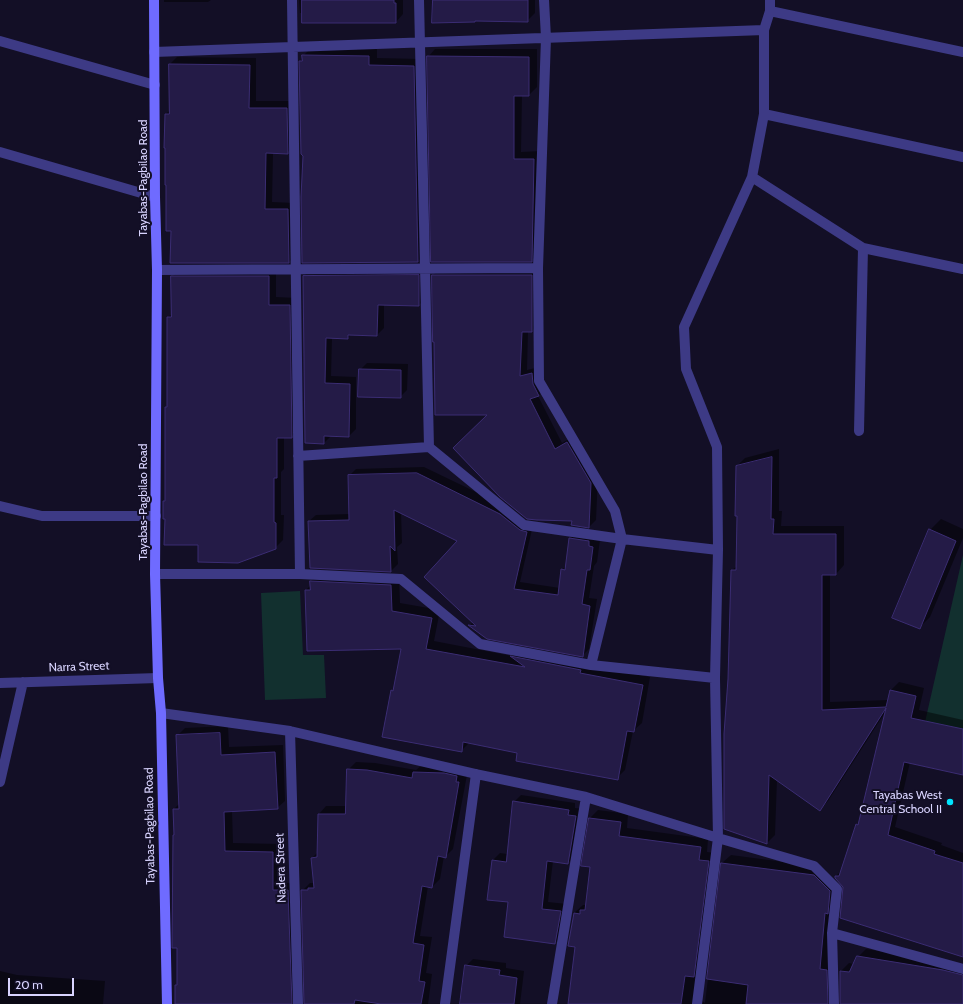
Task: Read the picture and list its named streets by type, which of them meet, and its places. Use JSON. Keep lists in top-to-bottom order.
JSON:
{
  "streets": {
    "main road": ["Tayabas-Pagbilao Road"],
    "street": ["Narra Street", "Nadera Street"]
  },
  "crossings": [
    ["Tayabas-Pagbilao Road", "Narra Street"]
  ],
  "places": ["Tayabas West Central School II"],
  "scale_bar": "20 m"
}
